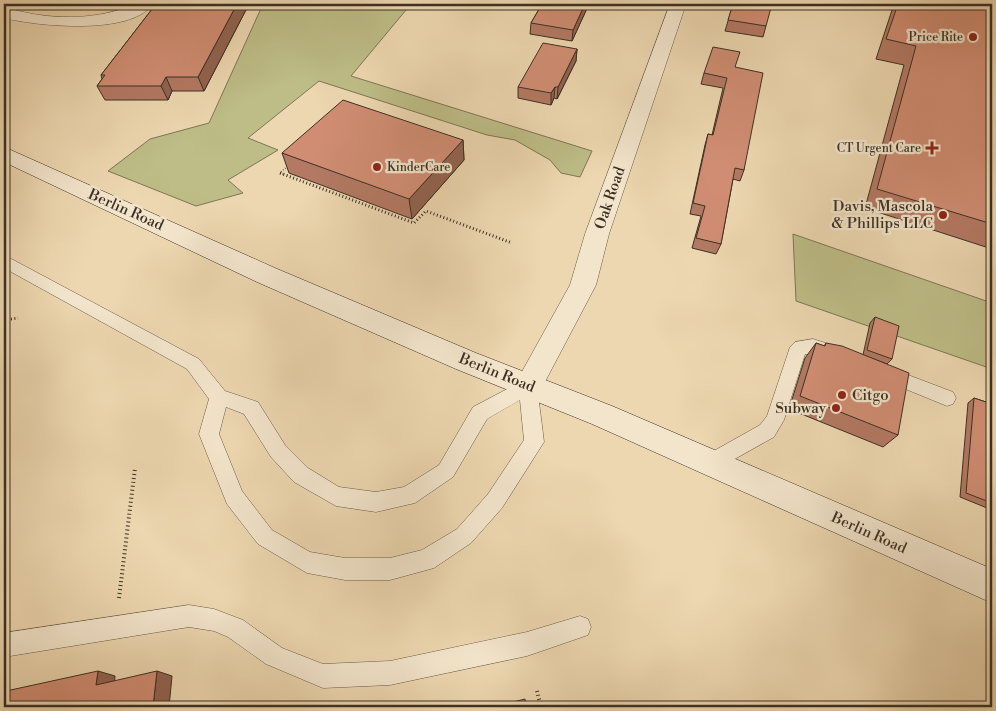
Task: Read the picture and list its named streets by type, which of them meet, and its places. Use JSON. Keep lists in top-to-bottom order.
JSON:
{
  "streets": {
    "main road": ["Oak Road", "Berlin Road"]
  },
  "crossings": [
    ["Oak Road", "Berlin Road"]
  ],
  "places": {
    "other": [
      "Price Rite",
      "KinderCare",
      "Davis, Mascola & Phillips LLC",
      "Citgo",
      "Subway"
    ],
    "health": ["CT Urgent Care"]
  }
}
